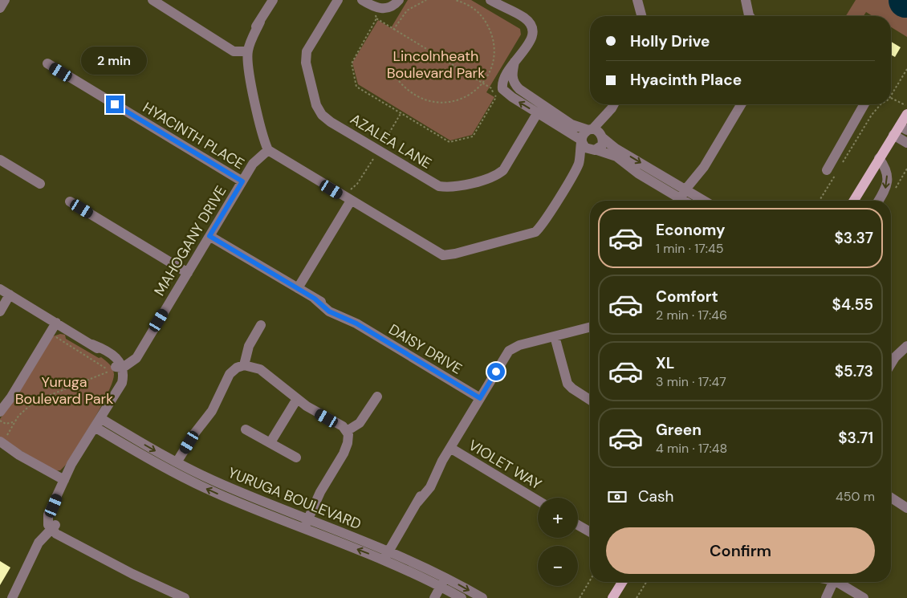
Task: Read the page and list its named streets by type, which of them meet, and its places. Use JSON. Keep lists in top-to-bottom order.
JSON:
{
  "streets": {
    "street": [
      "HYACINTH PLACE",
      "AZALEA LANE",
      "MAHOGANY DRIVE",
      "DAISY DRIVE",
      "VIOLET WAY",
      "YURUGA BOULEVARD"
    ]
  },
  "crossings": [
    ["HYACINTH PLACE", "MAHOGANY DRIVE"],
    ["MAHOGANY DRIVE", "DAISY DRIVE"]
  ],
  "parks": ["Lincolnheath Boulevard Park", "Yuruga Boulevard Park"],
  "page": {
    "banner": ["Holly Drive", "Hyacinth Place"],
    "bubble": "2 min",
    "list": [
      {
        "name": "Economy",
        "note": "1 min · 17:45",
        "value": "$3.37"
      },
      {
        "name": "Comfort",
        "note": "2 min · 17:46",
        "value": "$4.55"
      },
      {
        "name": "XL",
        "note": "3 min · 17:47",
        "value": "$5.73"
      },
      {
        "name": "Green",
        "note": "4 min · 17:48",
        "value": "$3.71"
      }
    ],
    "pay": ["Cash", "450 m"],
    "map_buttons": ["+", "−"],
    "buttons": "Confirm"
  }
}
